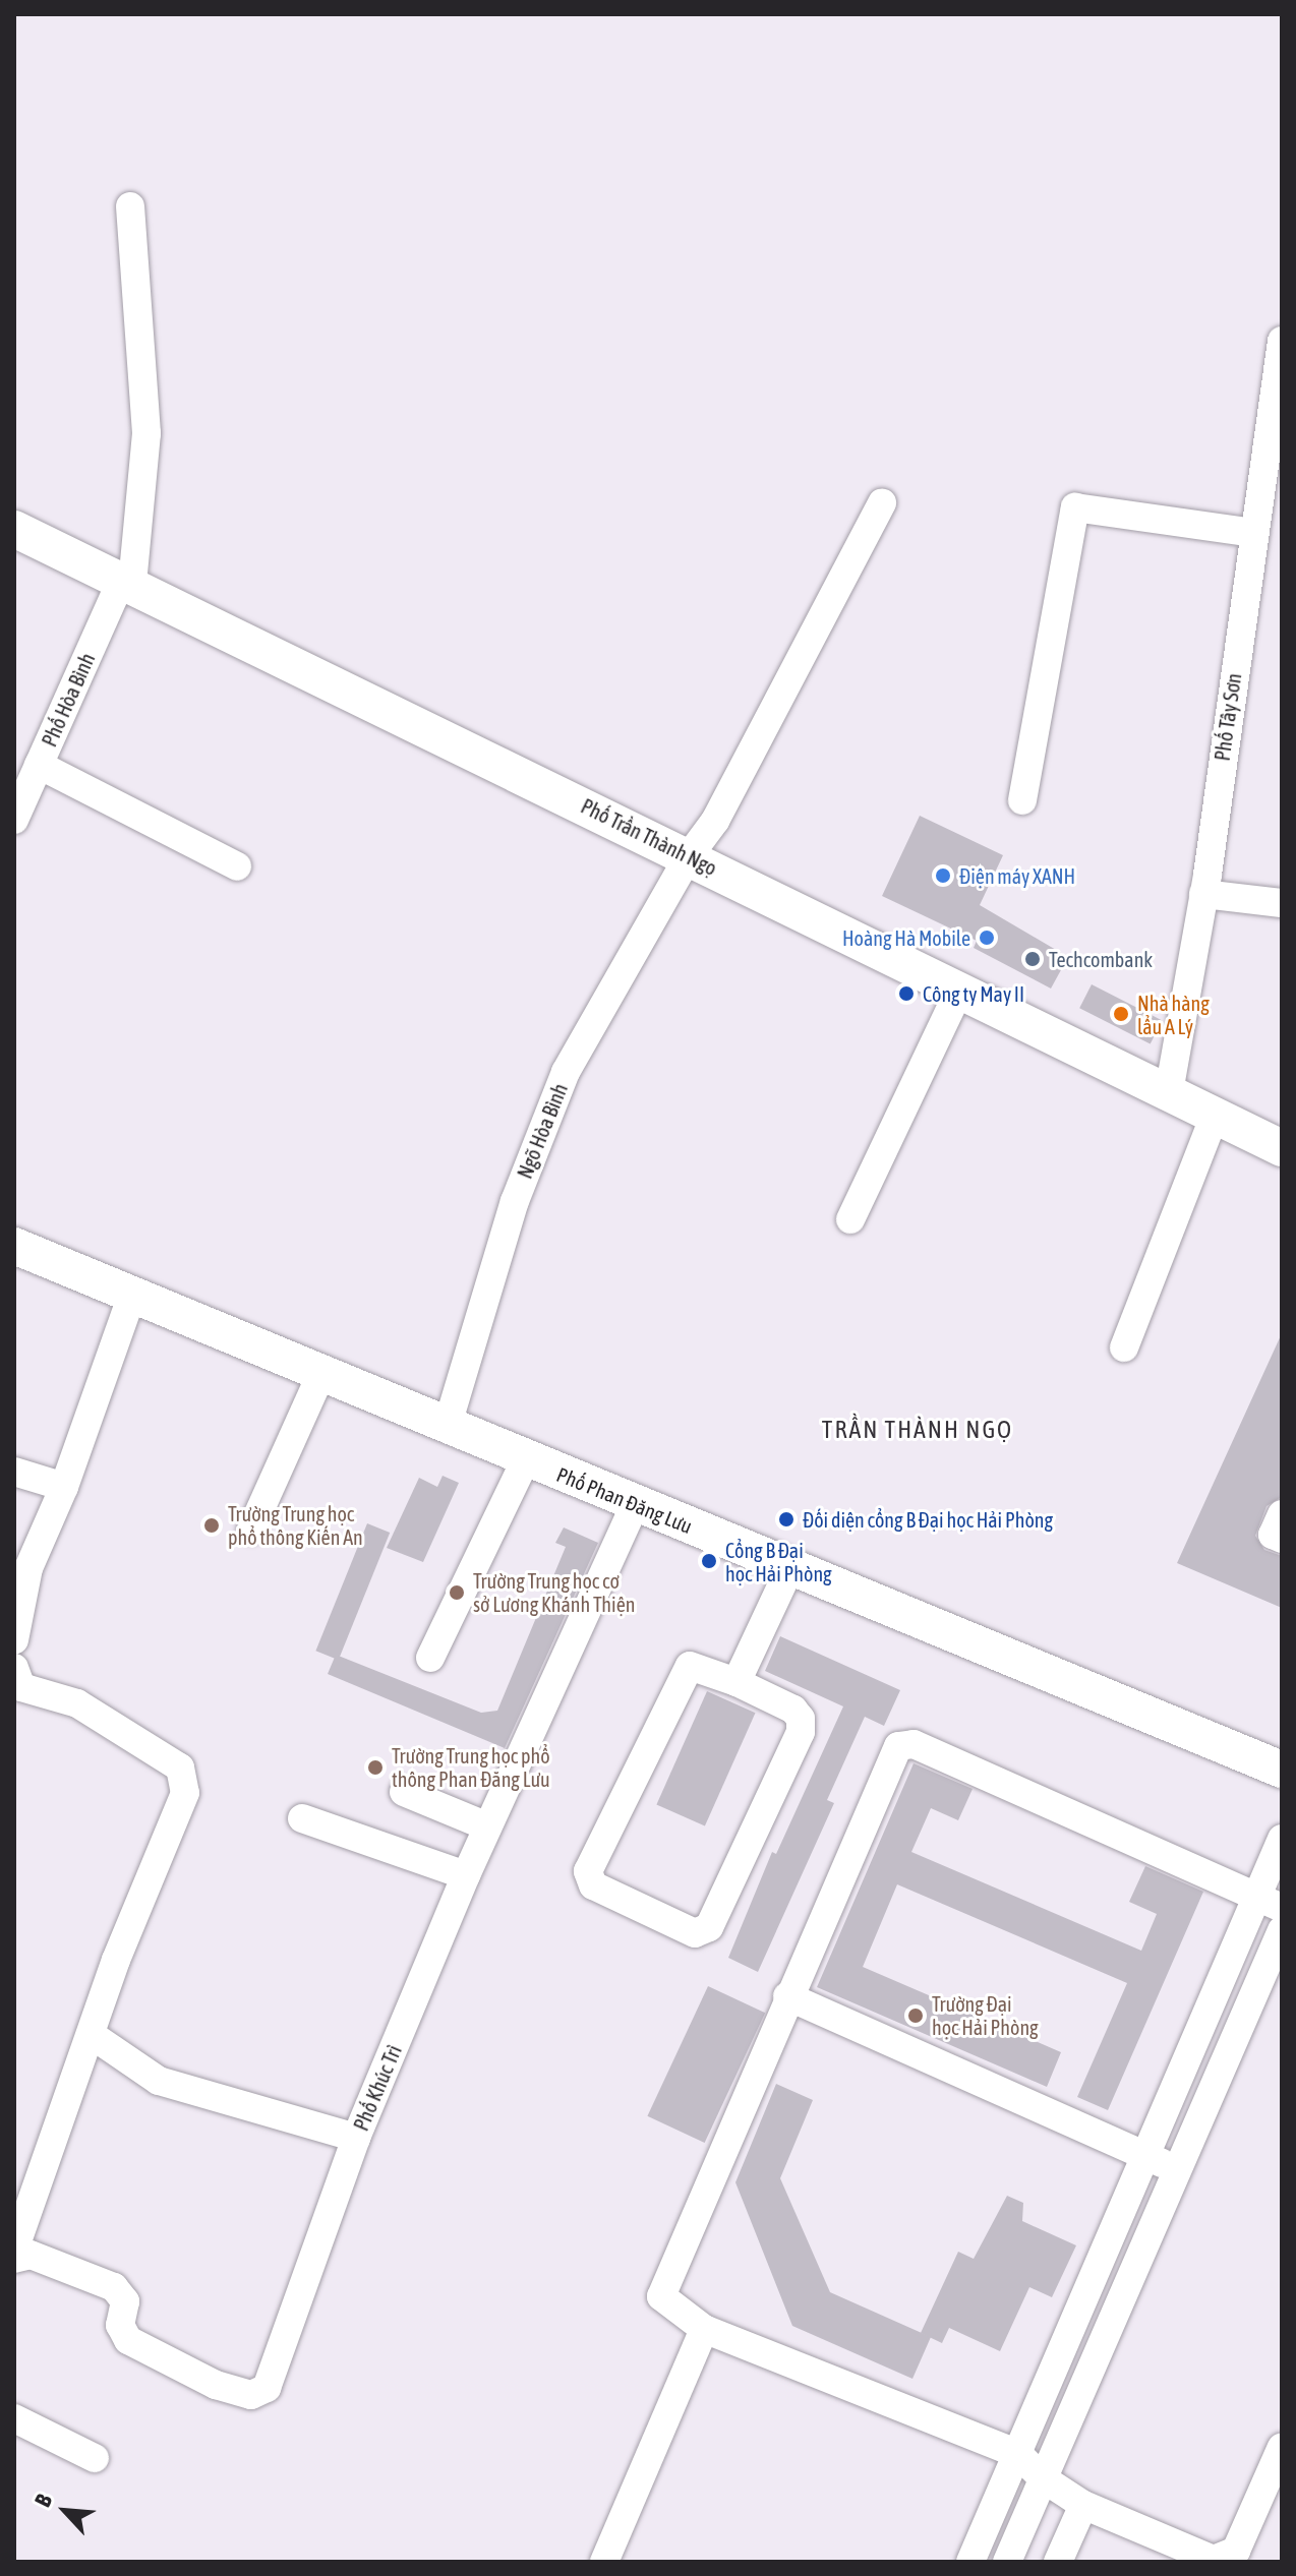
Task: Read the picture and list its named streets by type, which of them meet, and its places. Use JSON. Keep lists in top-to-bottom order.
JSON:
{
  "streets": {
    "main road": ["Phố Trần Thành Ngọ", "Phố Phan Đăng Lưu"],
    "street": [
      "Phố Hòa Bình",
      "Phố Tây Sơn",
      "Ngõ Hòa Bình",
      "Phố Khúc Trì"
    ]
  },
  "crossings": [
    ["Phố Hòa Bình", "Phố Trần Thành Ngọ"],
    ["Phố Tây Sơn", "Phố Trần Thành Ngọ"],
    ["Phố Trần Thành Ngọ", "Ngõ Hòa Bình"],
    ["Ngõ Hòa Bình", "Phố Phan Đăng Lưu"],
    ["Phố Phan Đăng Lưu", "Phố Khúc Trì"]
  ],
  "districts": ["TRẦN THÀNH NGỌ"],
  "places": [
    "Điện máy XANH",
    "Hoàng Hà Mobile",
    "Techcombank",
    "Công ty May II",
    "Nhà hàng lẩu A Lý",
    "Đối diện cổng B Đại học Hải Phòng",
    "Trường Trung học phổ thông Kiến An",
    "Cổng B Đại học Hải Phòng",
    "Trường Trung học cơ sở Lương Khánh Thiện",
    "Trường Trung học phổ thông Phan Đăng Lưu",
    "Trường Đại học Hải Phòng"
  ],
  "north": "top left"
}
